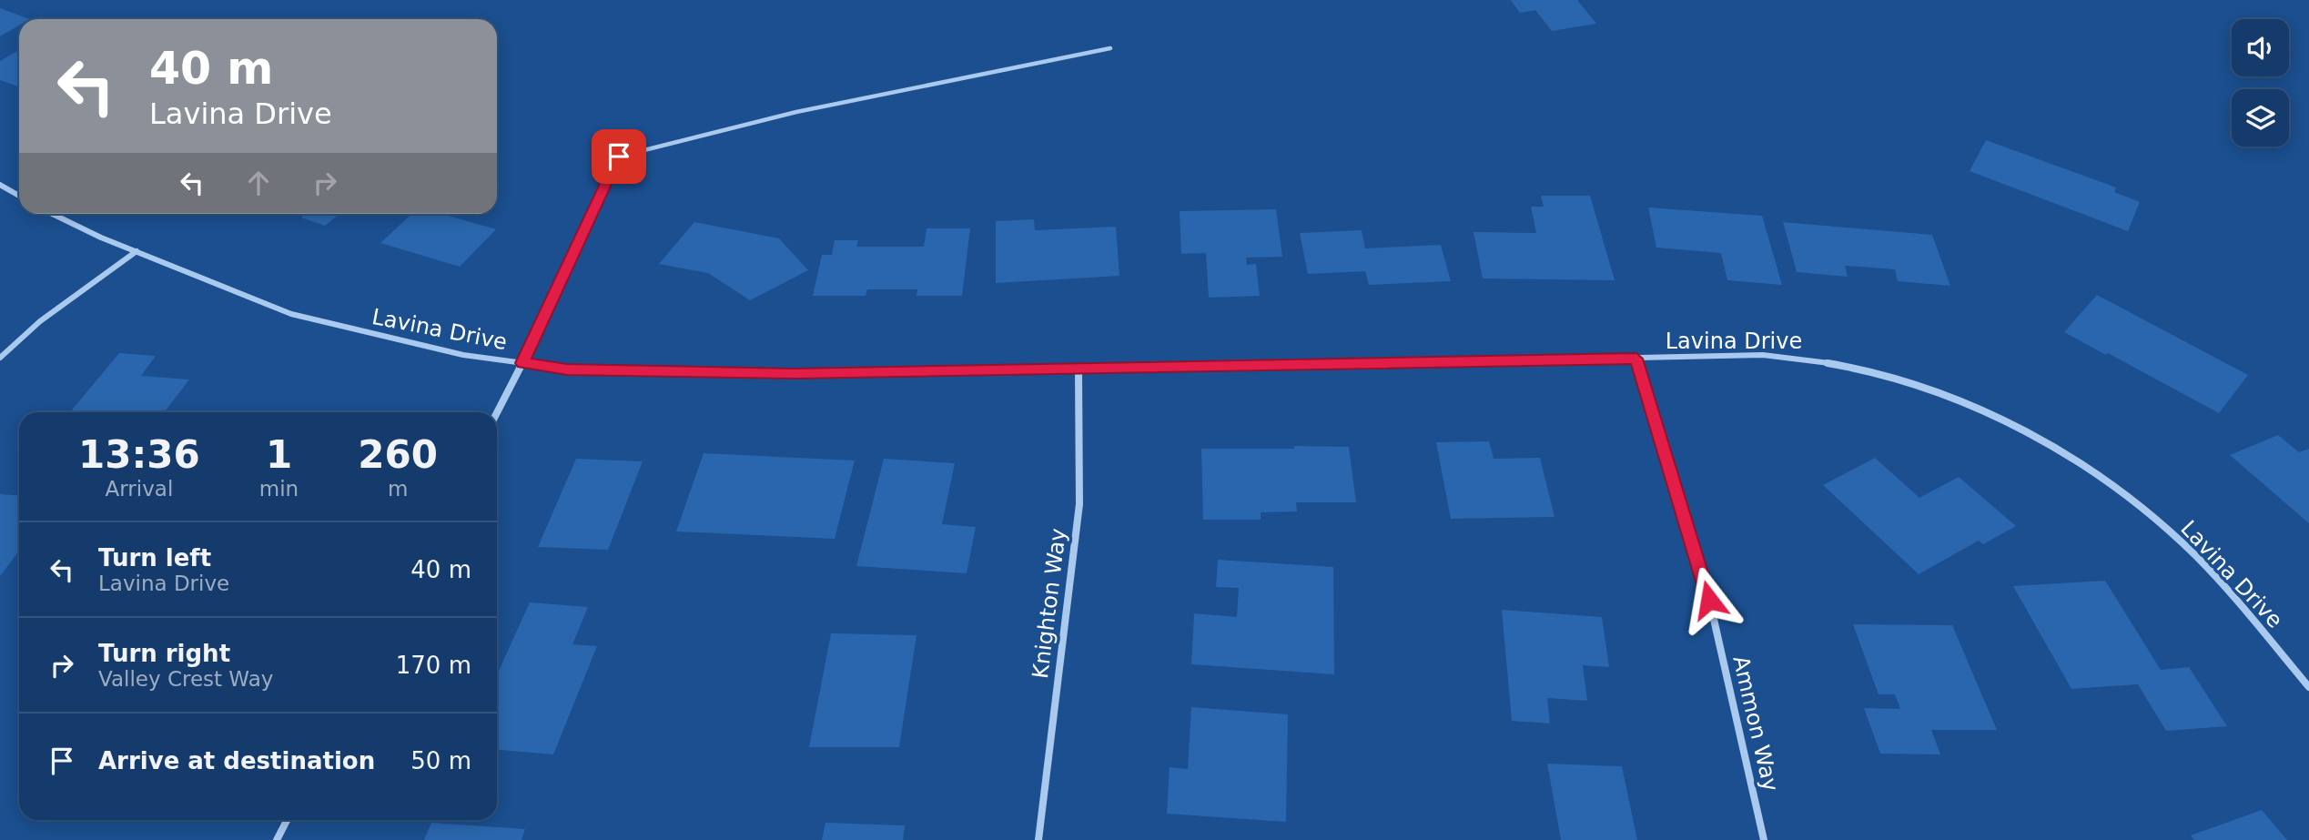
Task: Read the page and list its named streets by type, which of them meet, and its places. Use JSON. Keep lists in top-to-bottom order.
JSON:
{
  "streets": {
    "street": ["Lavina Drive", "Knighton Way", "Ammon Way"]
  },
  "crossings": [
    ["Lavina Drive", "Knighton Way"],
    ["Lavina Drive", "Ammon Way"]
  ],
  "page": {
    "turn": ["40 m", "Lavina Drive"],
    "eta": [
      "13:36",
      "Arrival",
      "1",
      "min",
      "260",
      "m"
    ],
    "list": [
      {
        "name": "Turn left",
        "note": "Lavina Drive",
        "value": "40 m"
      },
      {
        "name": "Turn right",
        "note": "Valley Crest Way",
        "value": "170 m"
      },
      {
        "name": "Arrive at destination",
        "value": "50 m"
      }
    ]
  }
}
